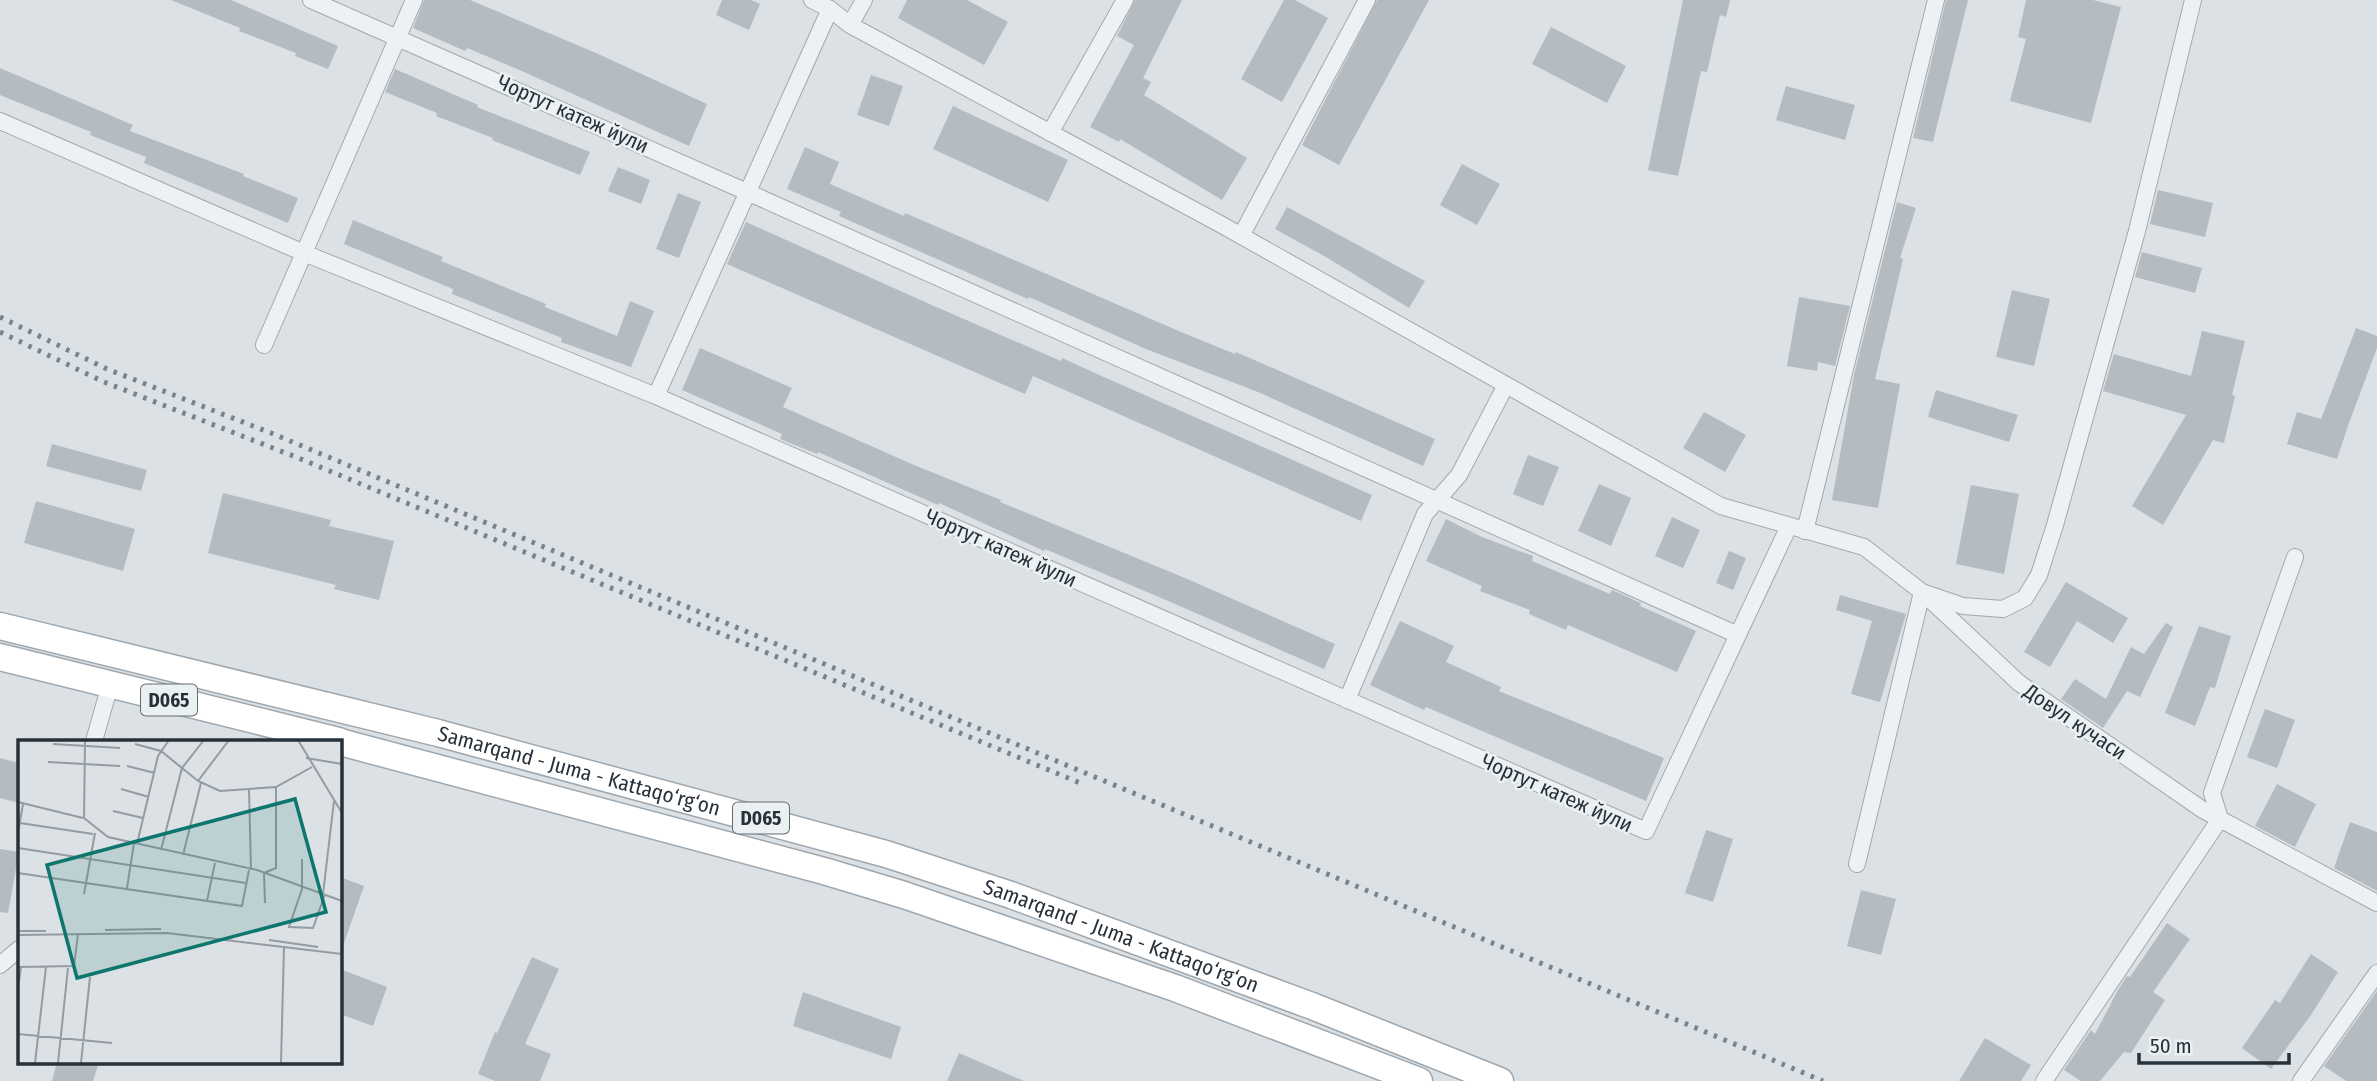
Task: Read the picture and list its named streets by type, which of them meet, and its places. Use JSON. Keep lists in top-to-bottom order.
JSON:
{
  "streets": {
    "main road": ["D065", "Samarqand - Juma - Kattaqo‘rg‘on"],
    "street": ["Чортут катеж йули", "Довул кучаси"]
  },
  "crossings": [
    ["Чортут катеж йули", "Довул кучаси"]
  ],
  "scale_bar": "50 m"
}
